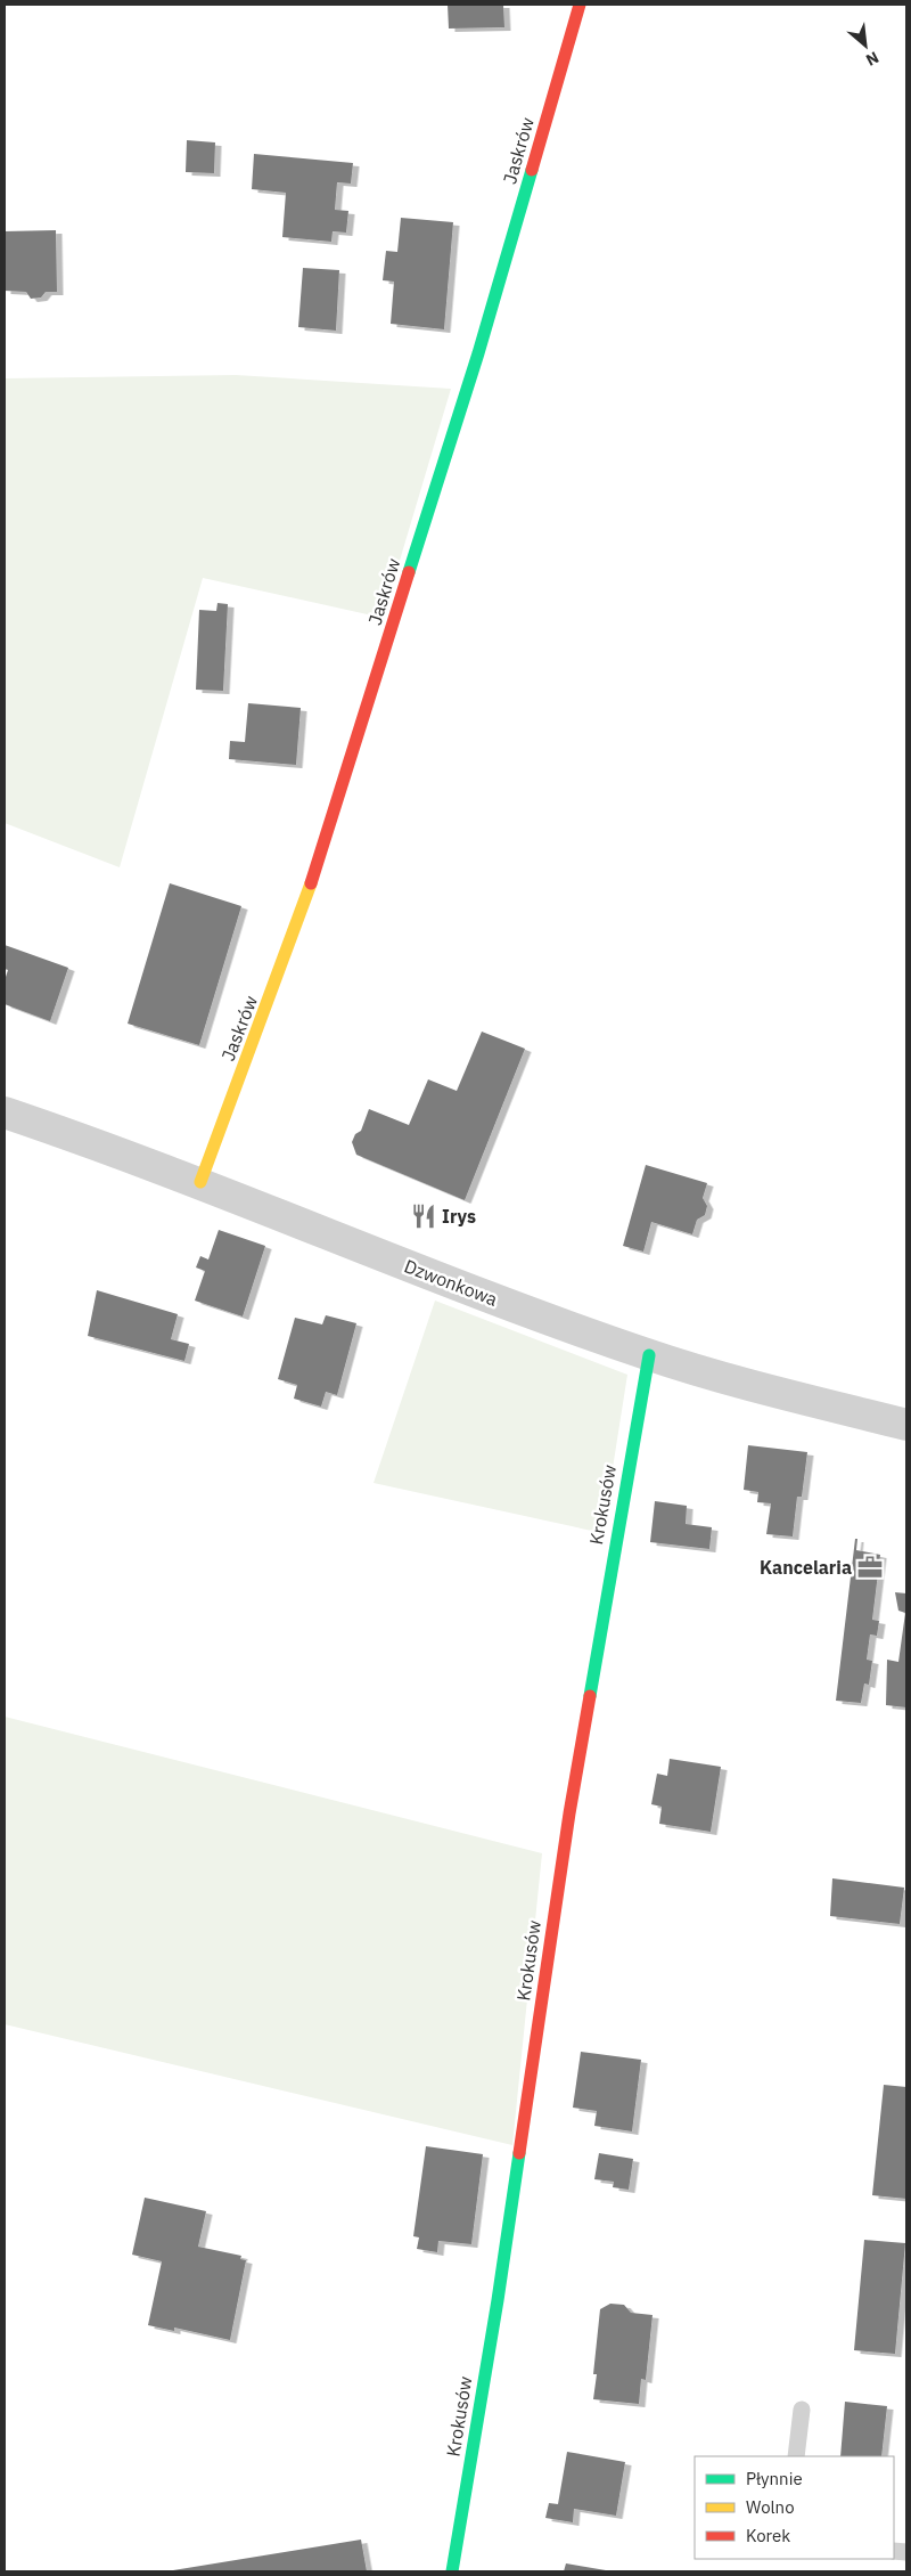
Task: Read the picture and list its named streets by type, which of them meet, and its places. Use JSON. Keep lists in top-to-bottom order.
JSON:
{
  "streets": {
    "street": ["Jaskrów", "Dzwonkowa", "Krokusów"]
  },
  "crossings": [
    ["Jaskrów", "Dzwonkowa"],
    ["Dzwonkowa", "Krokusów"]
  ],
  "places": {
    "restaurant": ["Irys"],
    "office": ["Kancelaria"]
  },
  "legend": ["Płynnie", "Wolno", "Korek"],
  "north": "bottom right"
}
